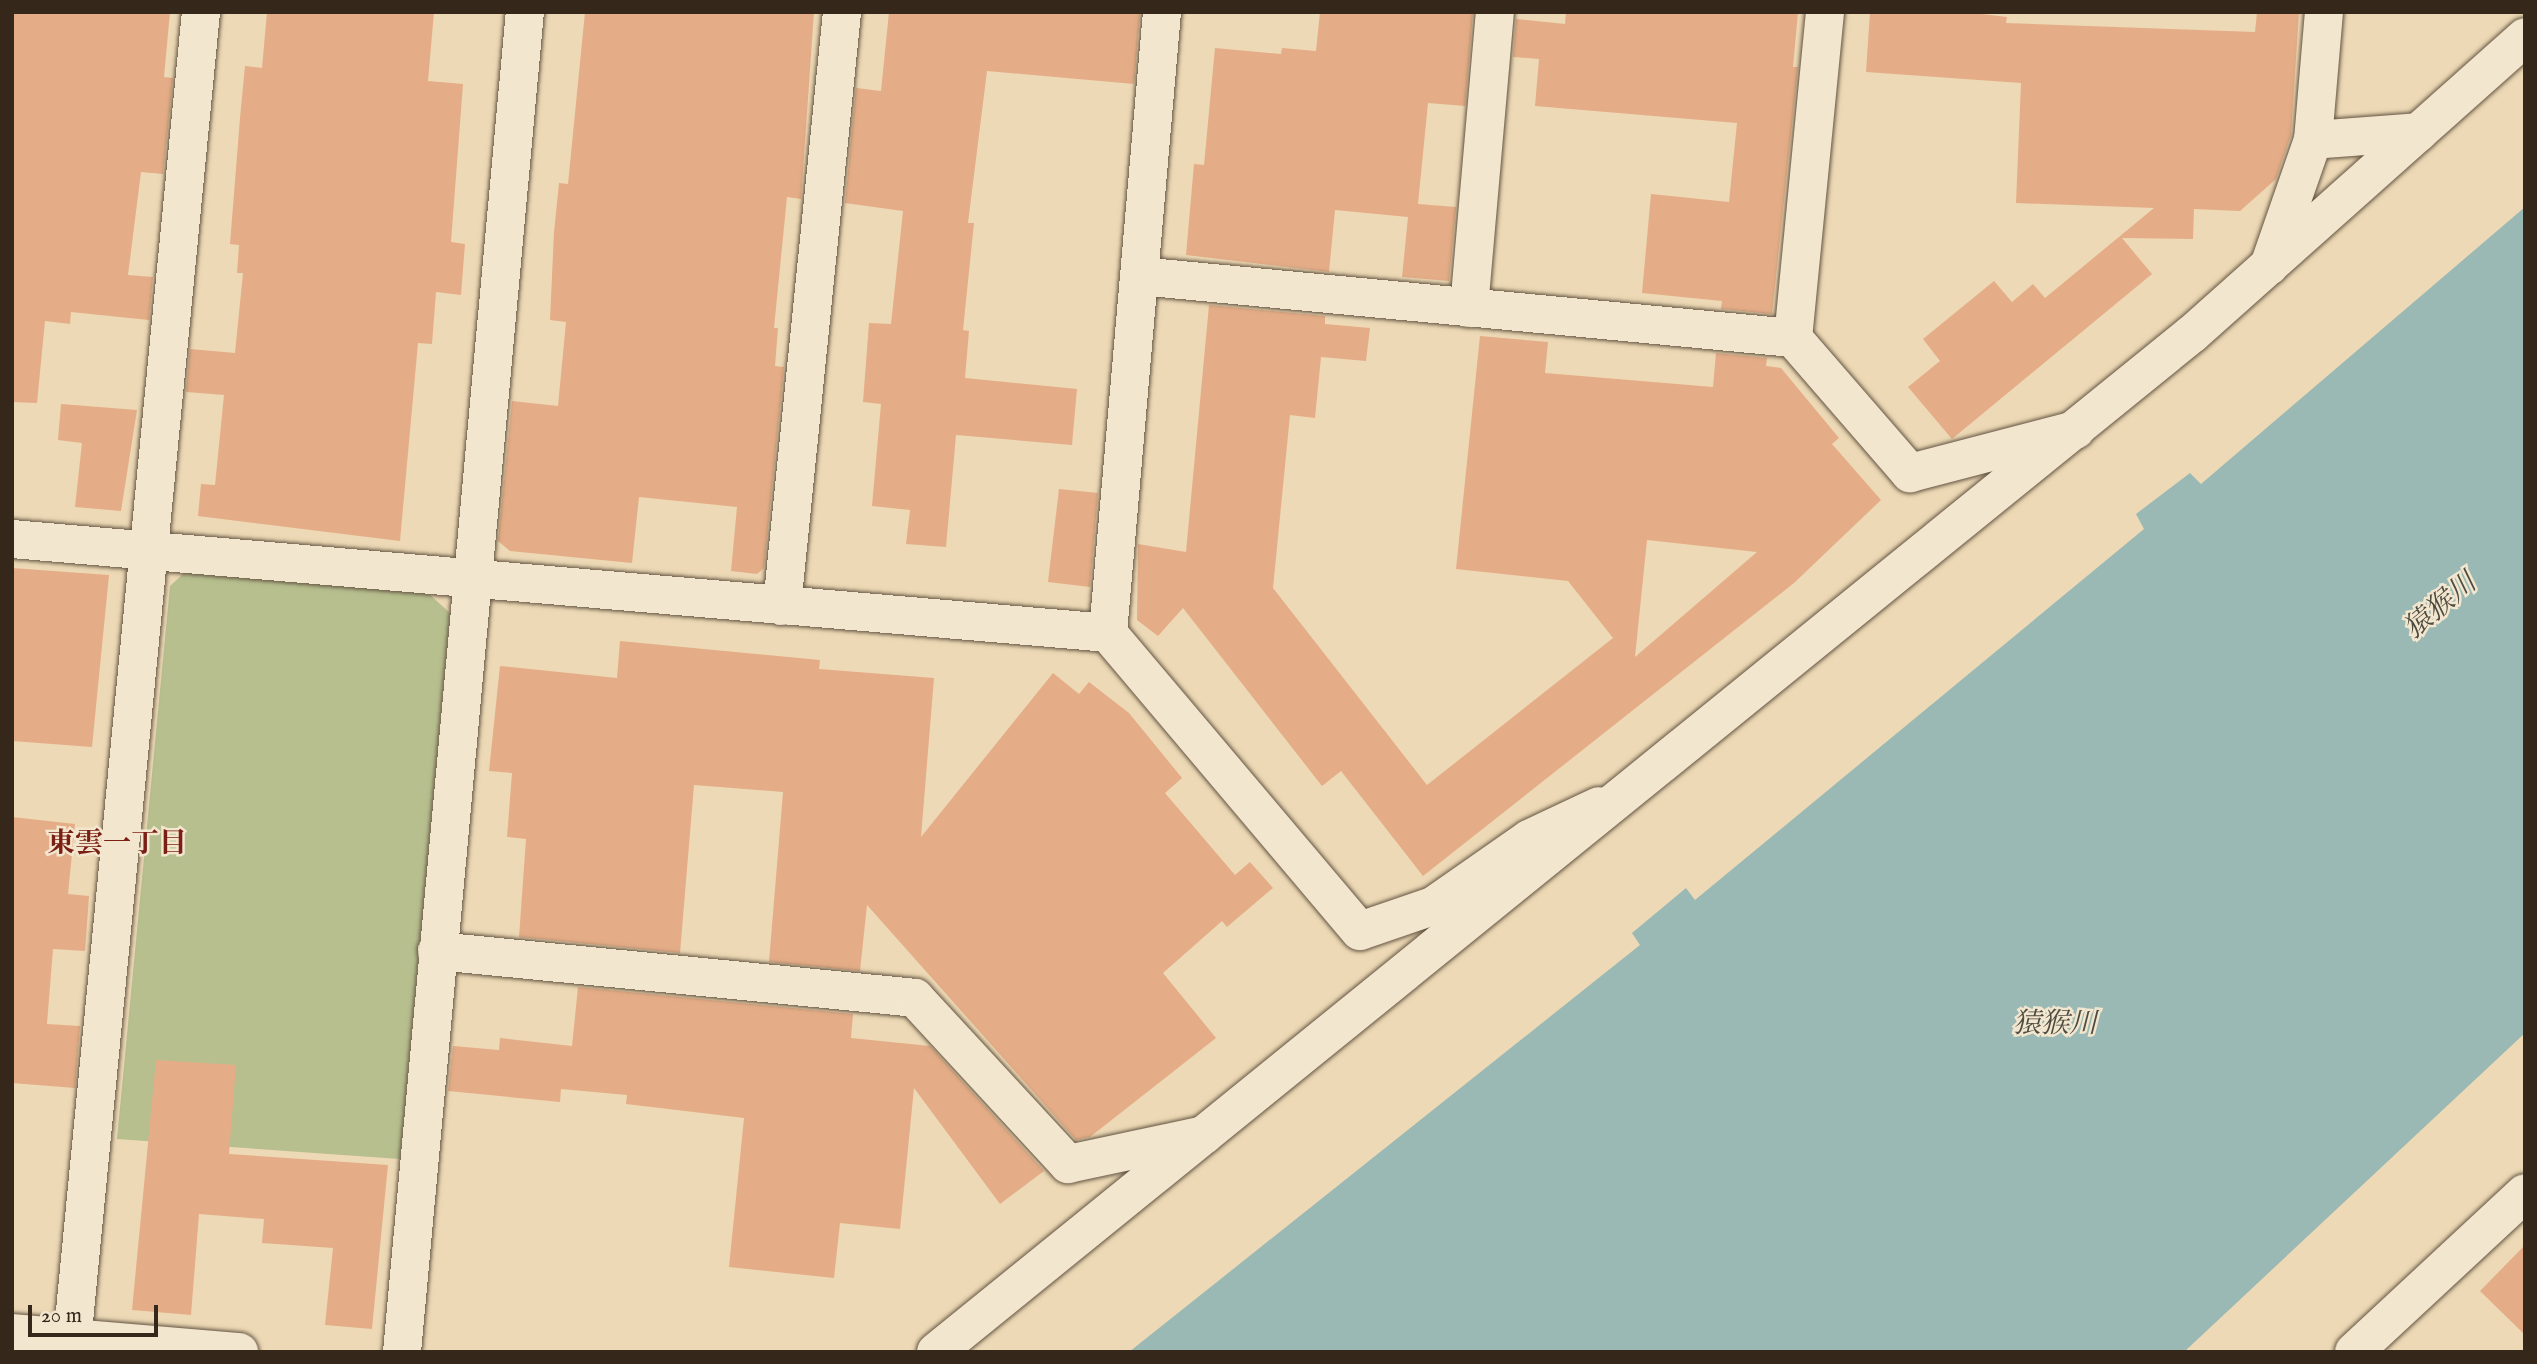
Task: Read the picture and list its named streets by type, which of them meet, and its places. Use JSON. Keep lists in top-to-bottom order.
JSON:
{
  "districts": ["東雲一丁目"],
  "water": ["猿猴川"],
  "scale_bar": "20 m"
}
